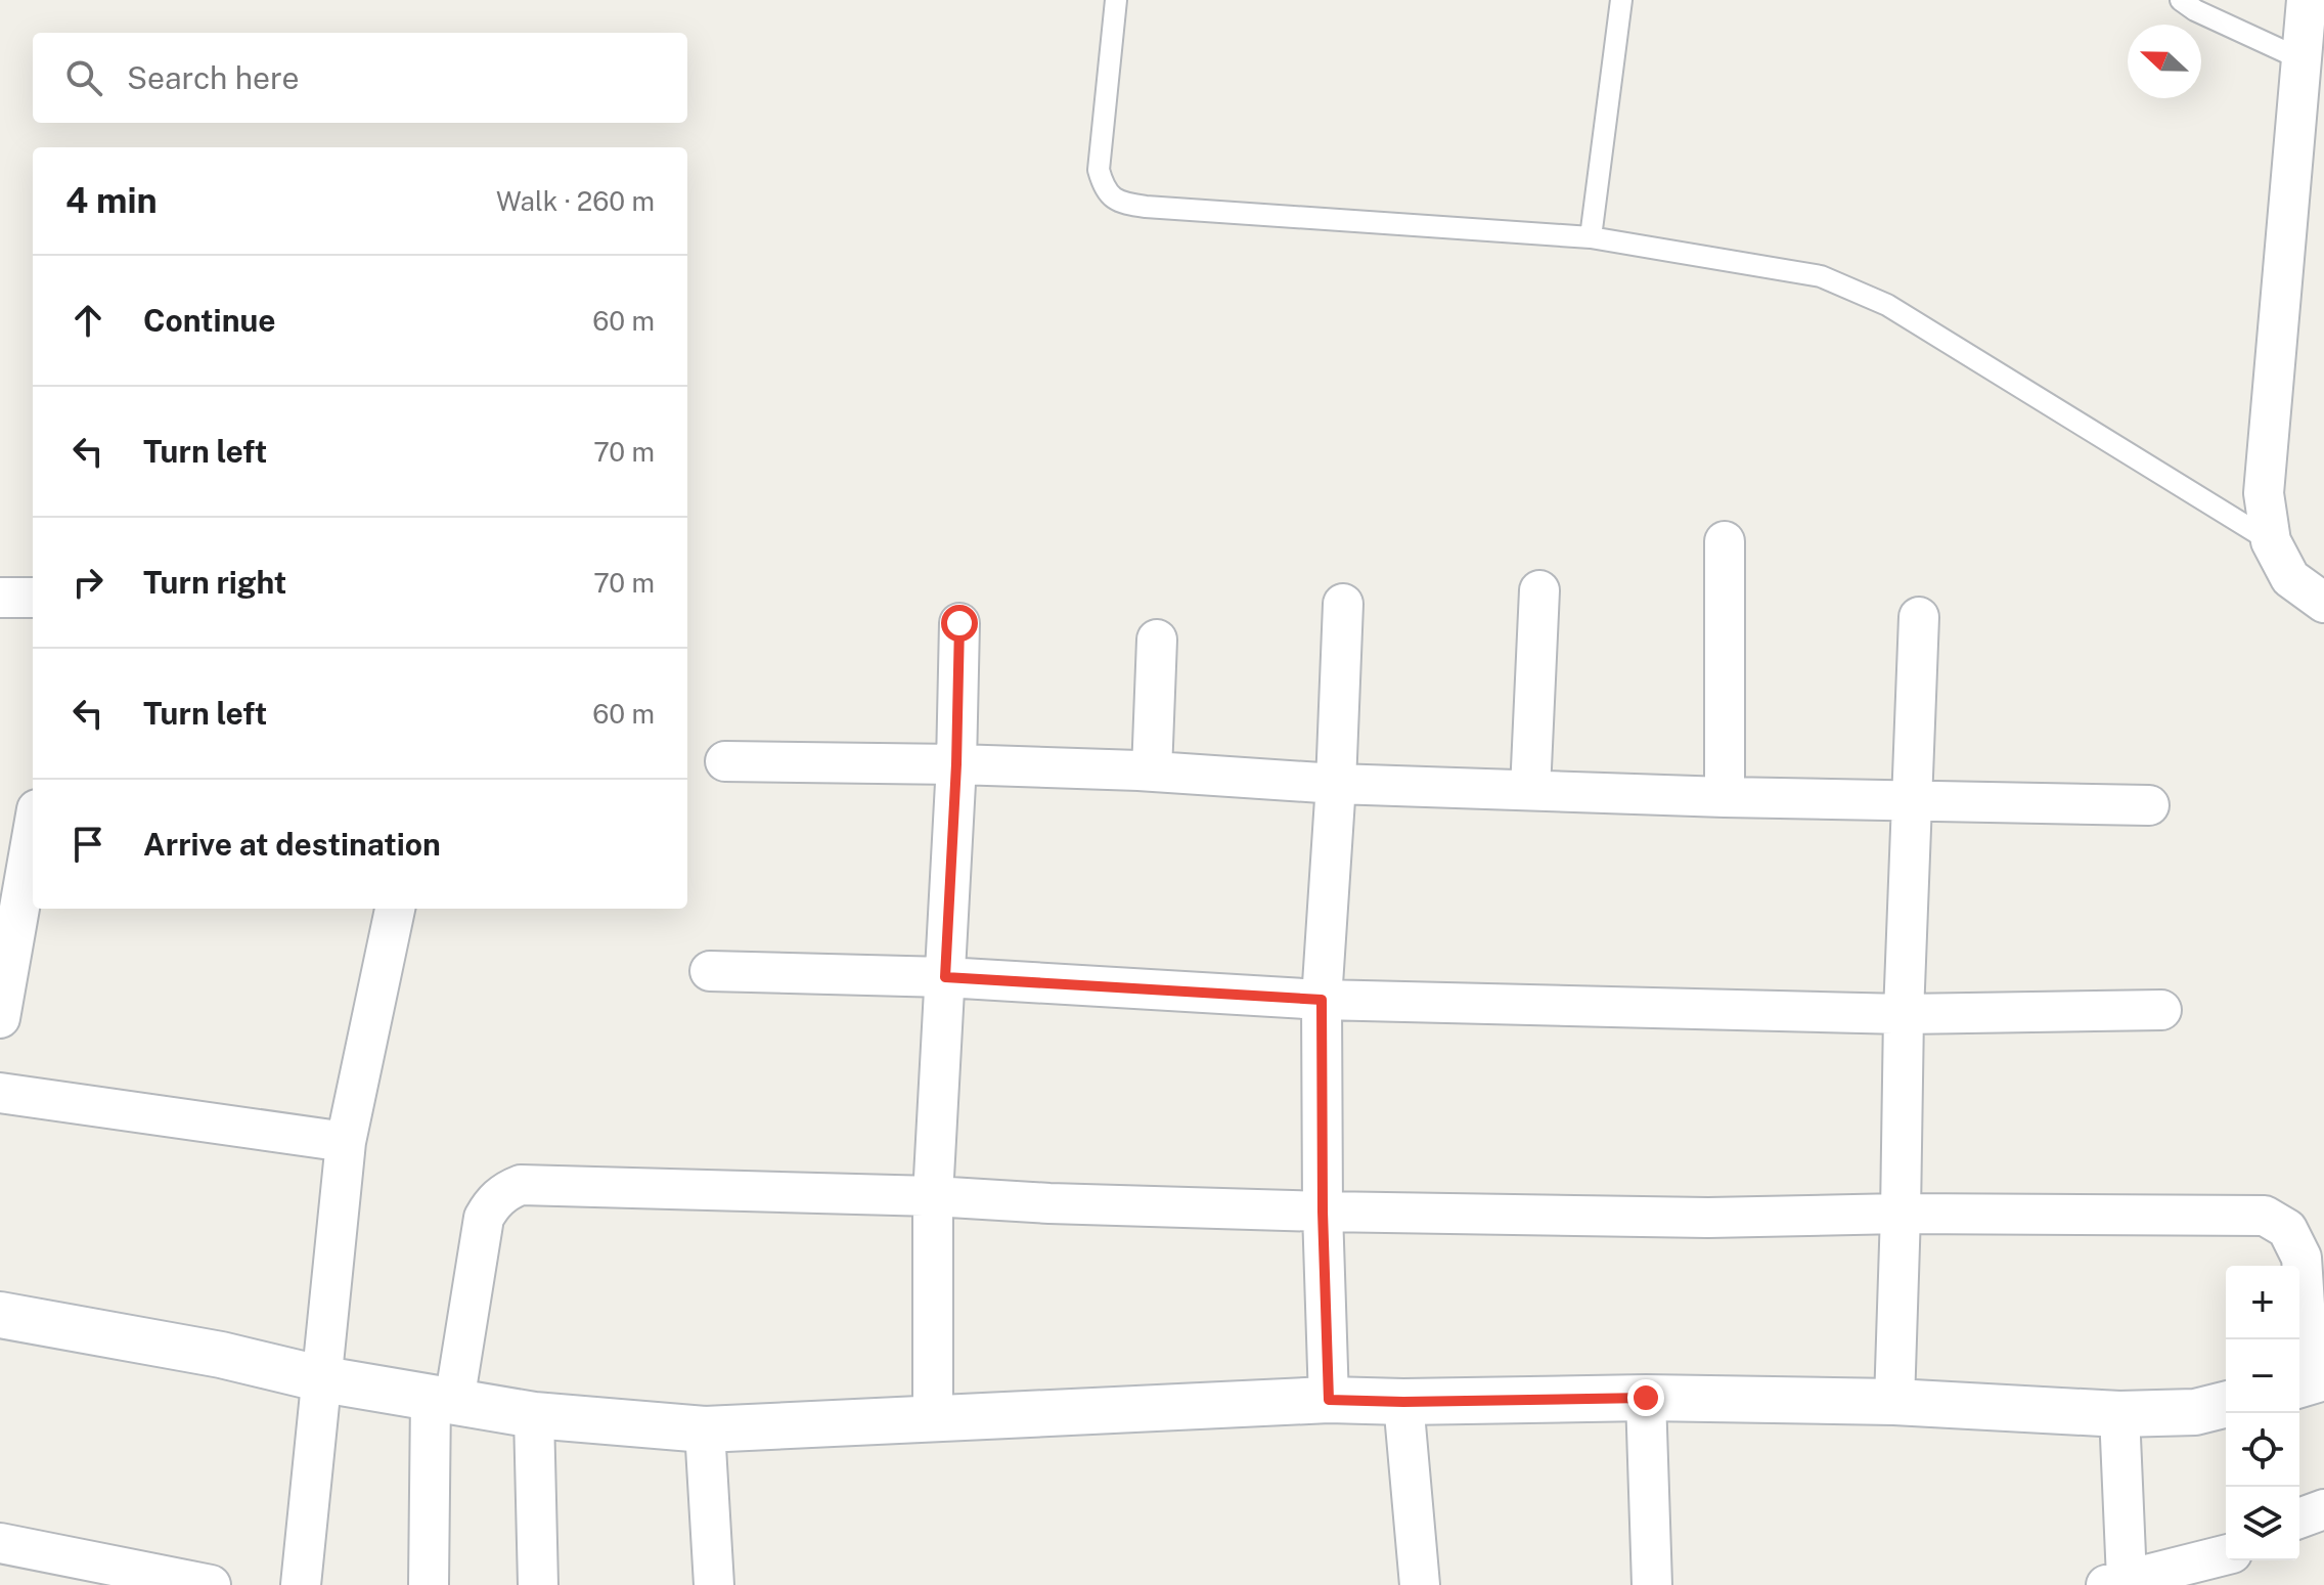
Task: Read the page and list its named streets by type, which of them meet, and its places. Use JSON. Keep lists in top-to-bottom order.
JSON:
{
  "north": "left",
  "page": {
    "search": "Search here",
    "heading": ["4 min", "Walk · 260 m"],
    "list": [
      ["Continue", "60 m"],
      ["Turn left", "70 m"],
      ["Turn right", "70 m"],
      ["Turn left", "60 m"],
      "Arrive at destination"
    ],
    "map_buttons": ["+", "−"]
  }
}
